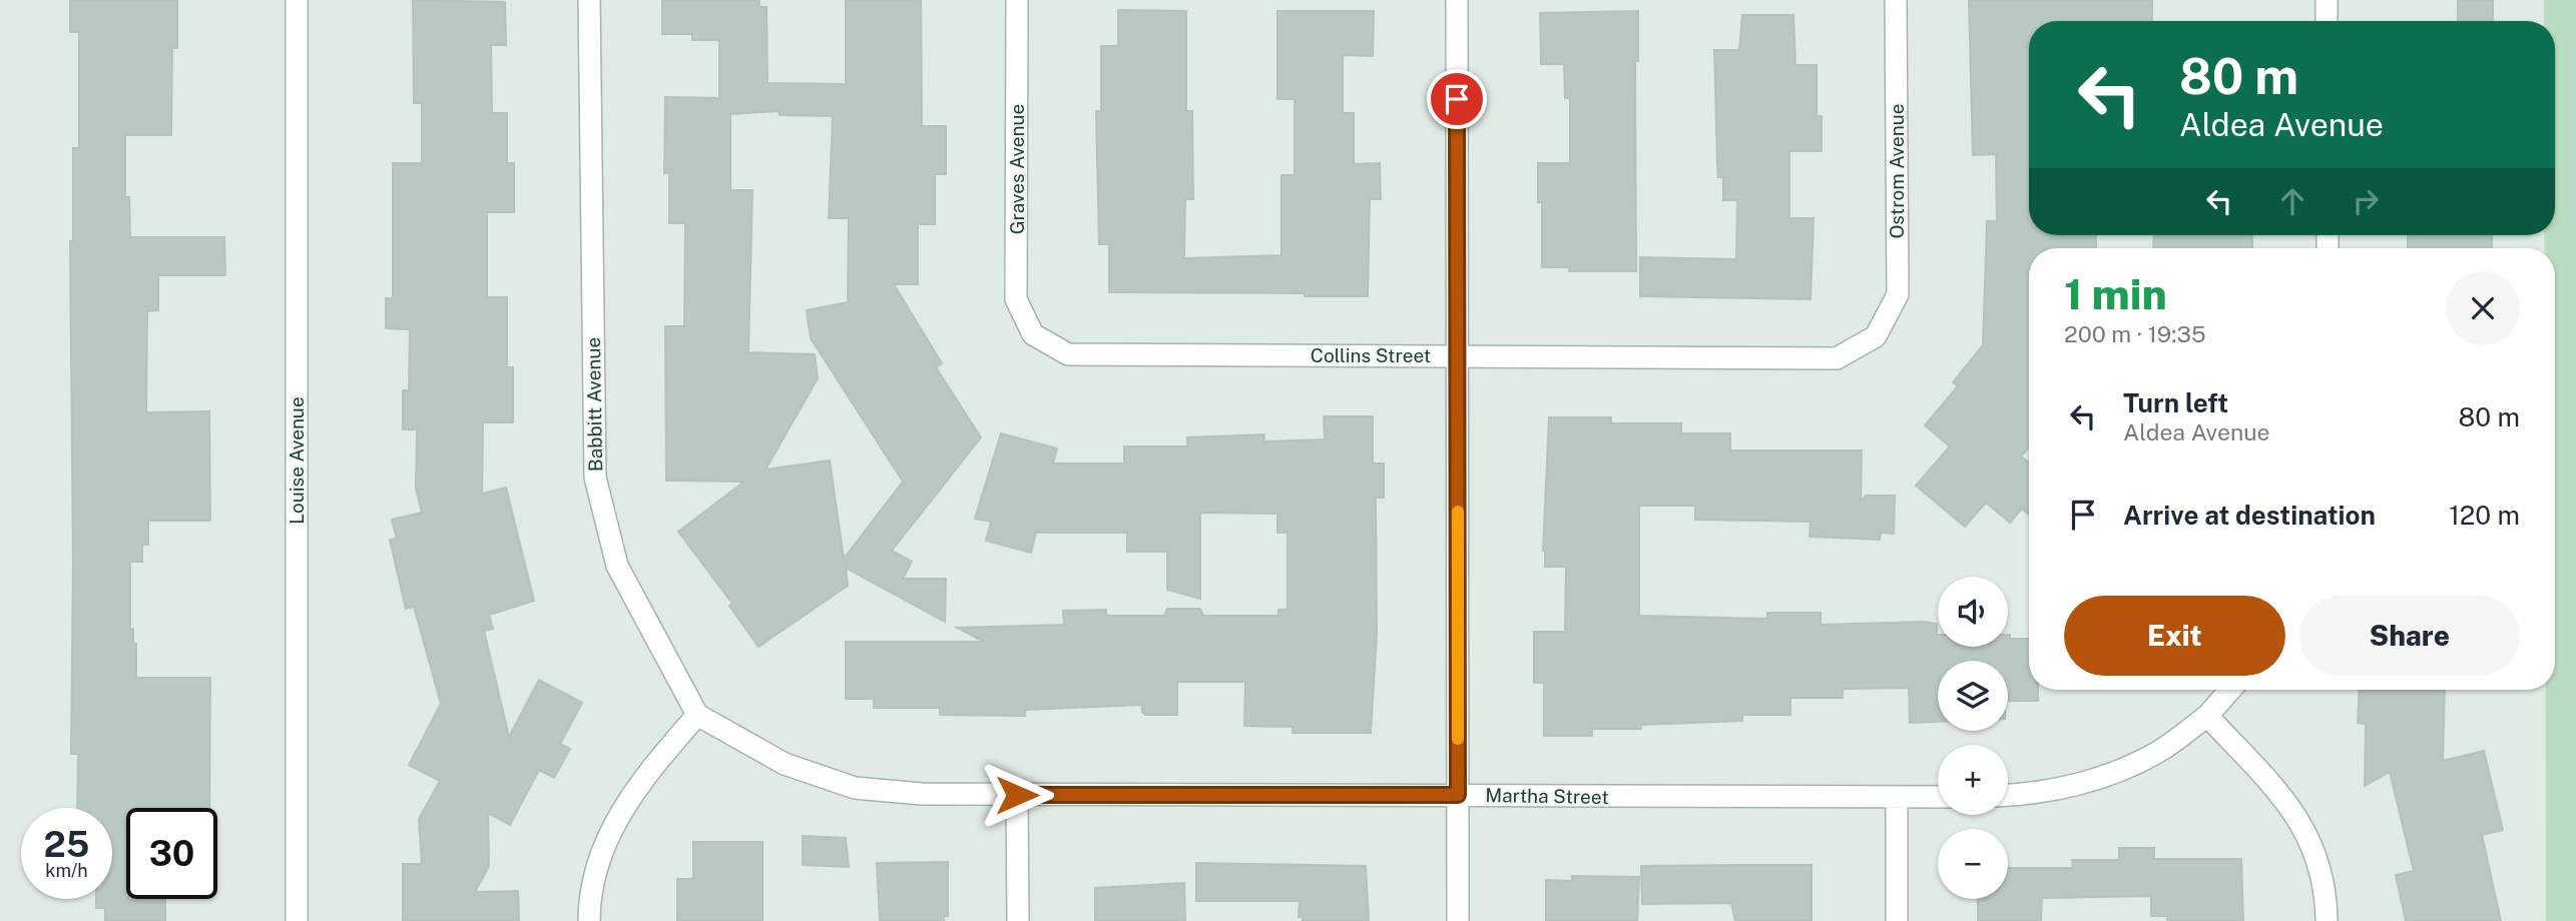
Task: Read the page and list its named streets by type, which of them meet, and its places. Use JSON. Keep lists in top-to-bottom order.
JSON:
{
  "streets": {
    "street": [
      "Graves Avenue",
      "Ostrom Avenue",
      "Collins Street",
      "Babbitt Avenue",
      "Louise Avenue",
      "Martha Street"
    ]
  },
  "crossings": [
    ["Graves Avenue", "Collins Street"],
    ["Ostrom Avenue", "Collins Street"],
    ["Babbitt Avenue", "Martha Street"]
  ],
  "page": {
    "turn": ["80 m", "Aldea Avenue"],
    "heading": ["1 min", "200 m · 19:35"],
    "list": [
      {
        "name": "Turn left",
        "note": "Aldea Avenue",
        "value": "80 m"
      },
      {
        "name": "Arrive at destination",
        "value": "120 m"
      }
    ],
    "map_buttons": ["+", "−"],
    "buttons": ["Exit", "Share"],
    "speed": "25 km/h",
    "limit": "30"
  }
}
